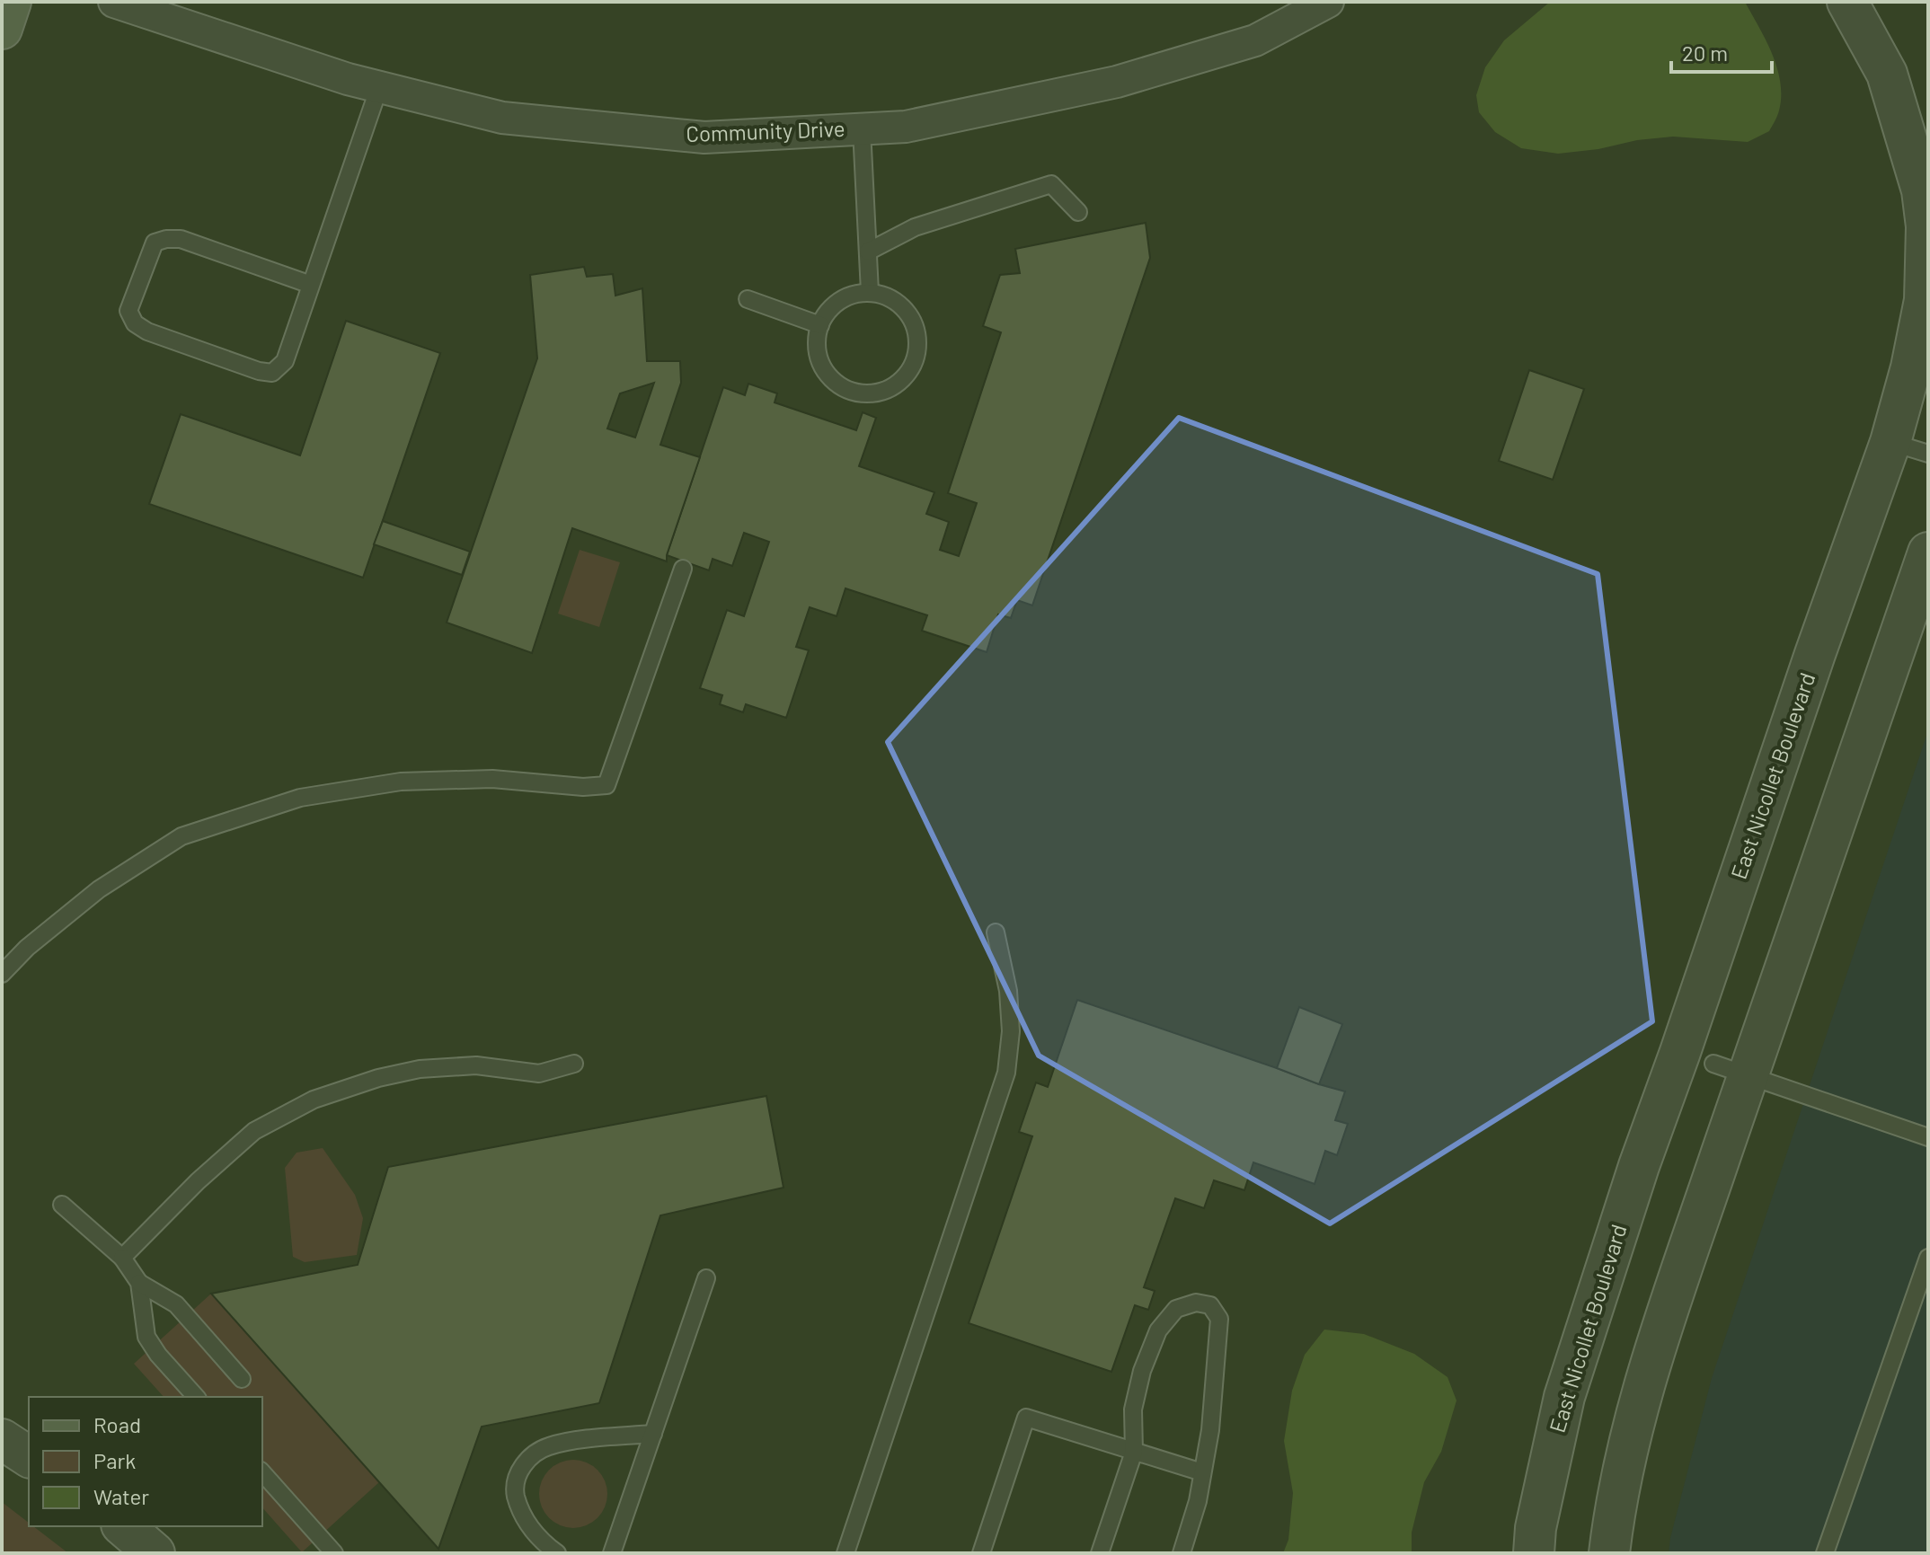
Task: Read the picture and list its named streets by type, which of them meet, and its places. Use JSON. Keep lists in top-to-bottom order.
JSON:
{
  "streets": {
    "street": ["Community Drive", "East Nicollet Boulevard"]
  },
  "legend": ["Road", "Park", "Water"],
  "scale_bar": "20 m"
}
